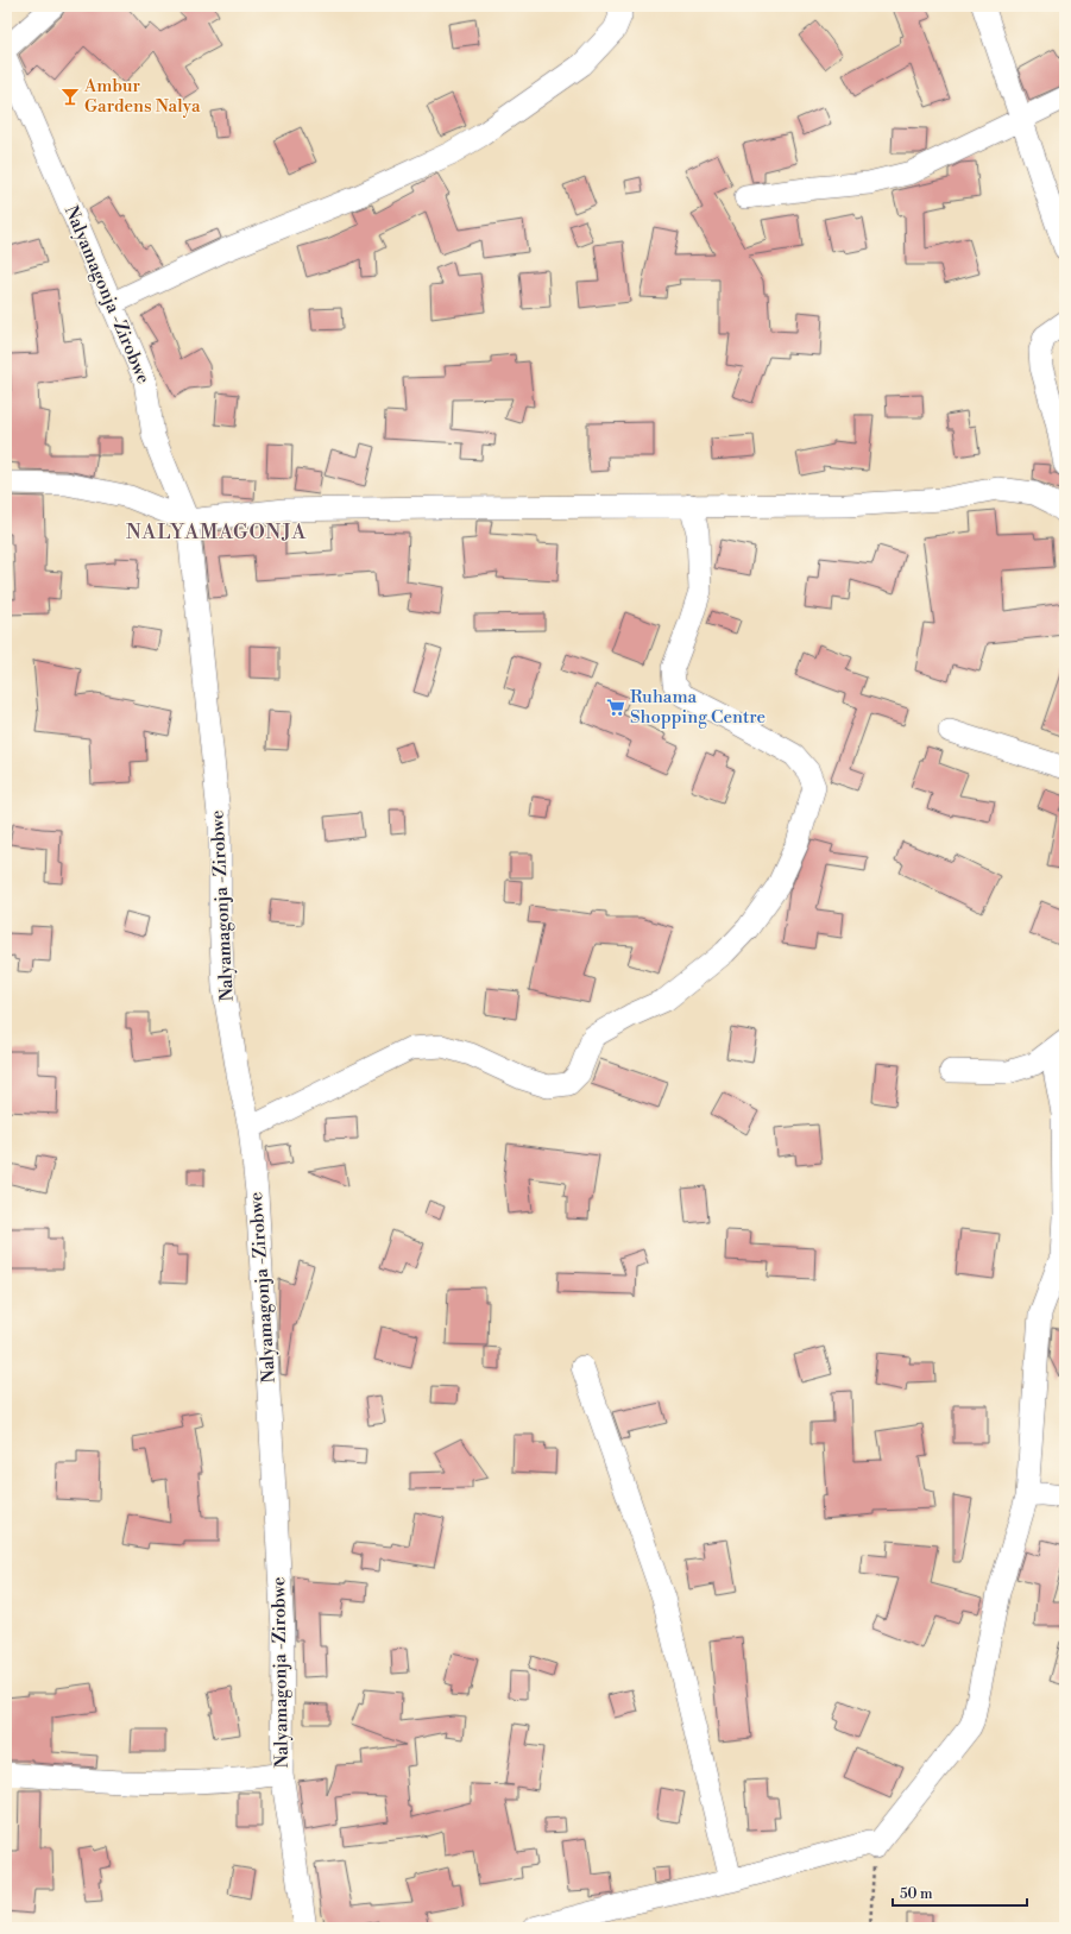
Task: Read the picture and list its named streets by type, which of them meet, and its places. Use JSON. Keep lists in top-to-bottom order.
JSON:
{
  "streets": {
    "street": ["Nalyamagonja -Zirobwe"]
  },
  "districts": ["NALYAMAGONJA"],
  "places": {
    "bar": ["Ambur Gardens Nalya"],
    "supermarket": ["Ruhama Shopping Centre"]
  },
  "scale_bar": "50 m"
}
